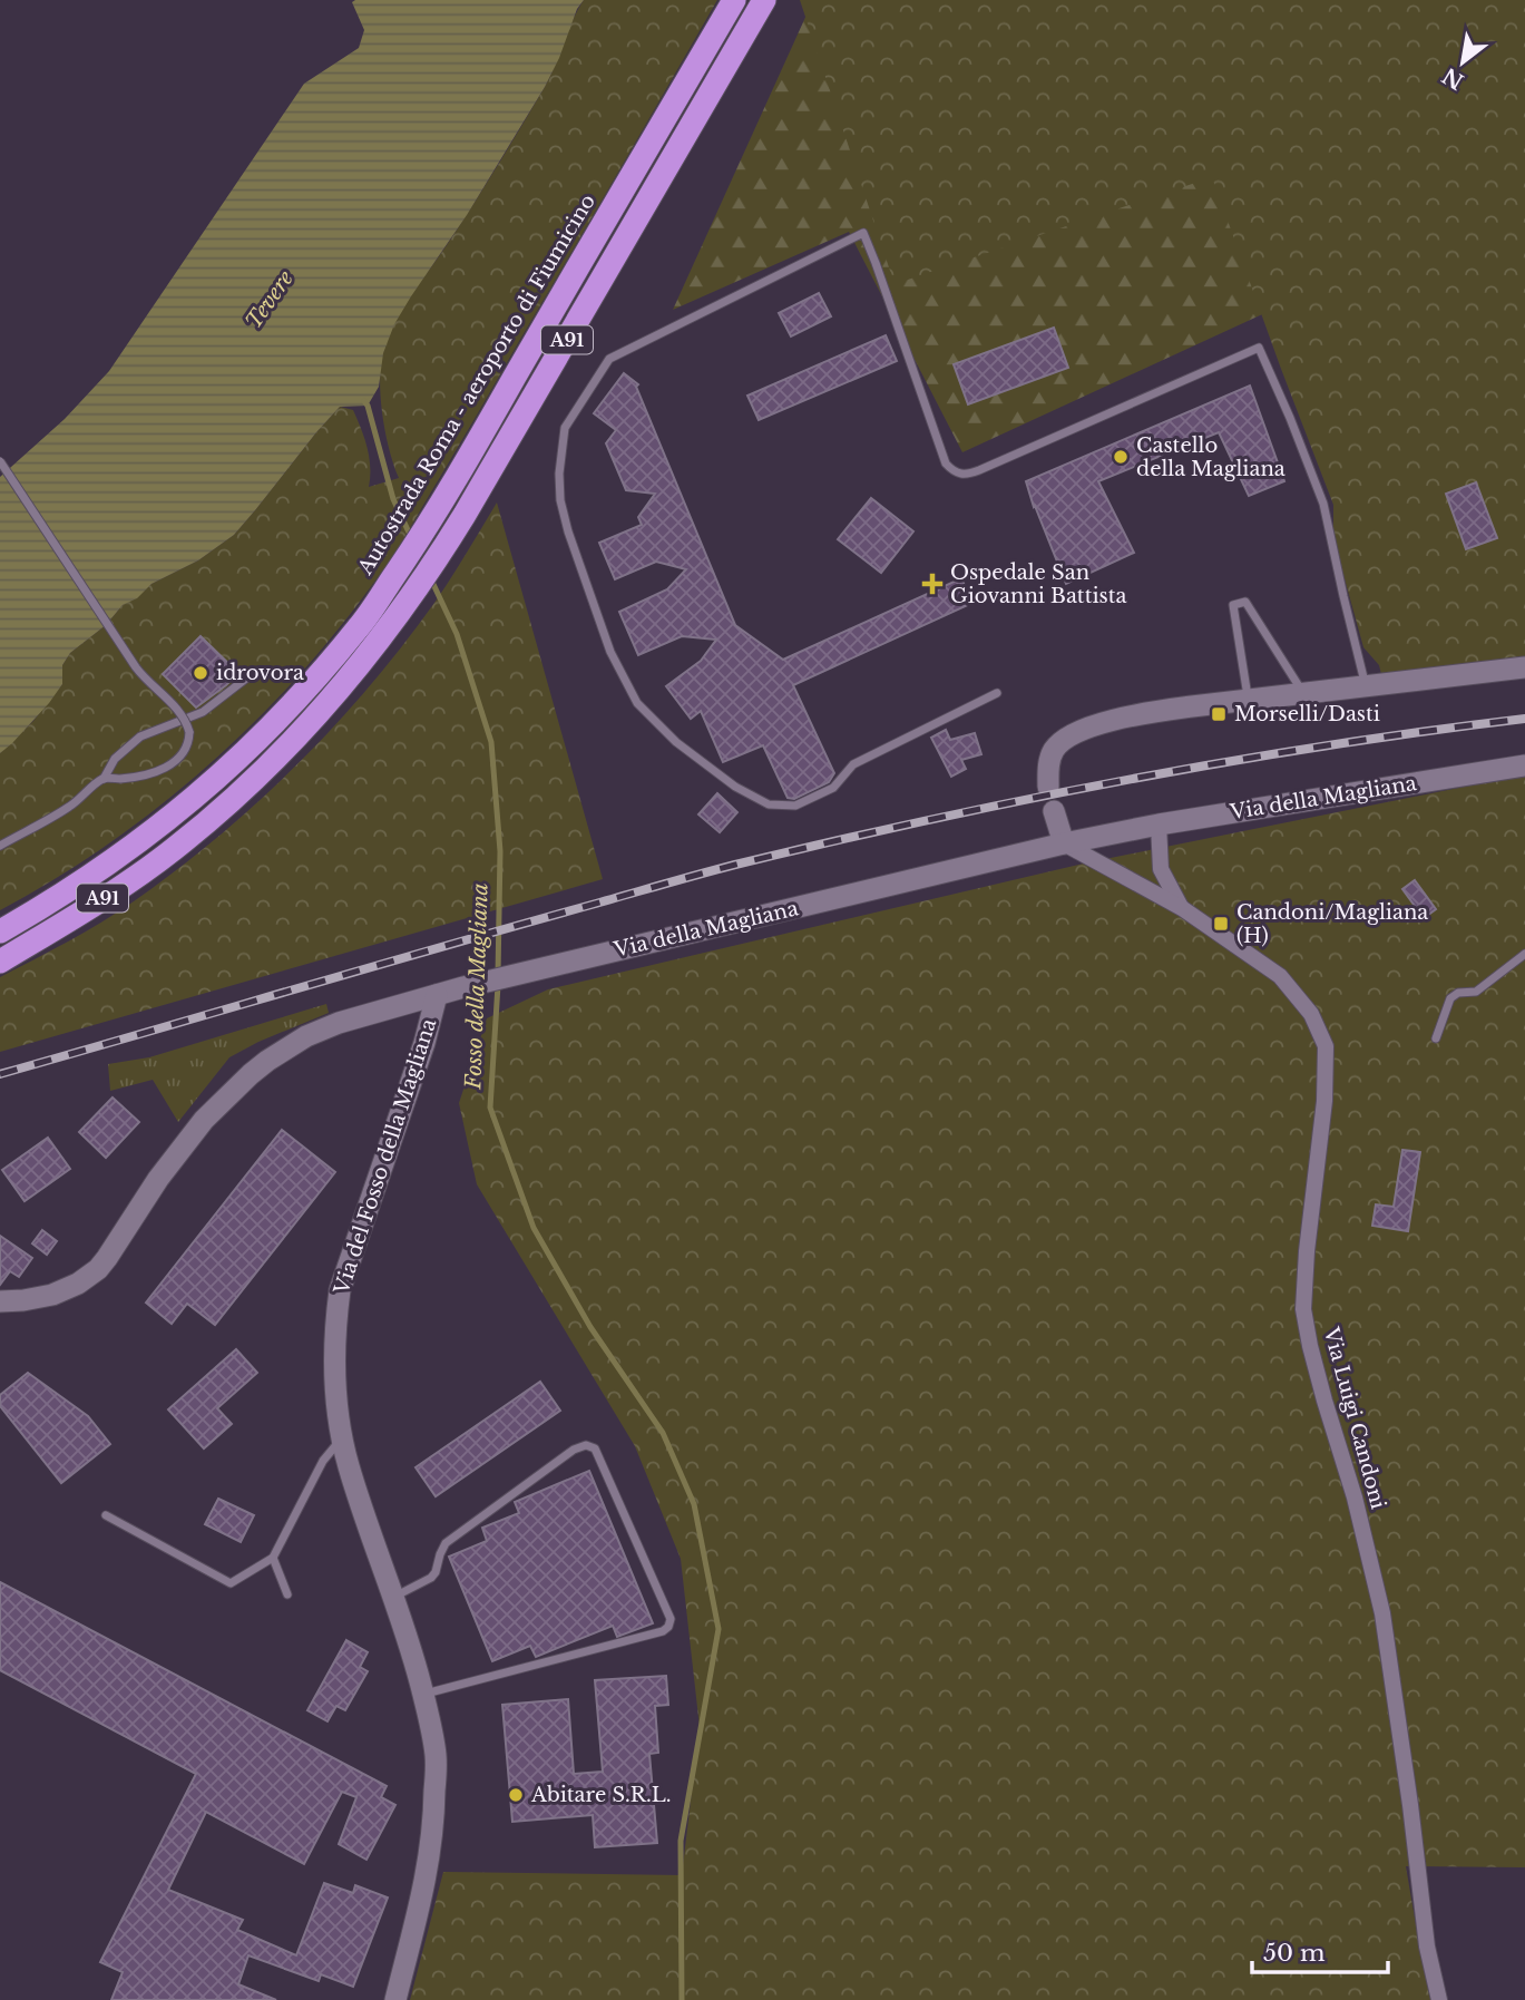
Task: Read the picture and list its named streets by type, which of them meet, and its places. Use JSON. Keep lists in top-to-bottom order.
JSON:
{
  "streets": {
    "highway": ["A91", "Autostrada Roma - aeroporto di Fiumicino"],
    "main road": ["Via della Magliana", "Via del Fosso della Magliana"],
    "street": ["Via Luigi Candoni"]
  },
  "crossings": [
    ["Via della Magliana", "Via del Fosso della Magliana"],
    ["Via della Magliana", "Via Luigi Candoni"]
  ],
  "water": ["Tevere", "Fosso della Magliana"],
  "places": {
    "other": ["Castello della Magliana", "idrovora", "Abitare S.R.L."],
    "health": ["Ospedale San Giovanni Battista"],
    "transit": ["Morselli/Dasti", "Candoni/Magliana (H)"]
  },
  "scale_bar": "50 m",
  "north": "bottom left"
}
